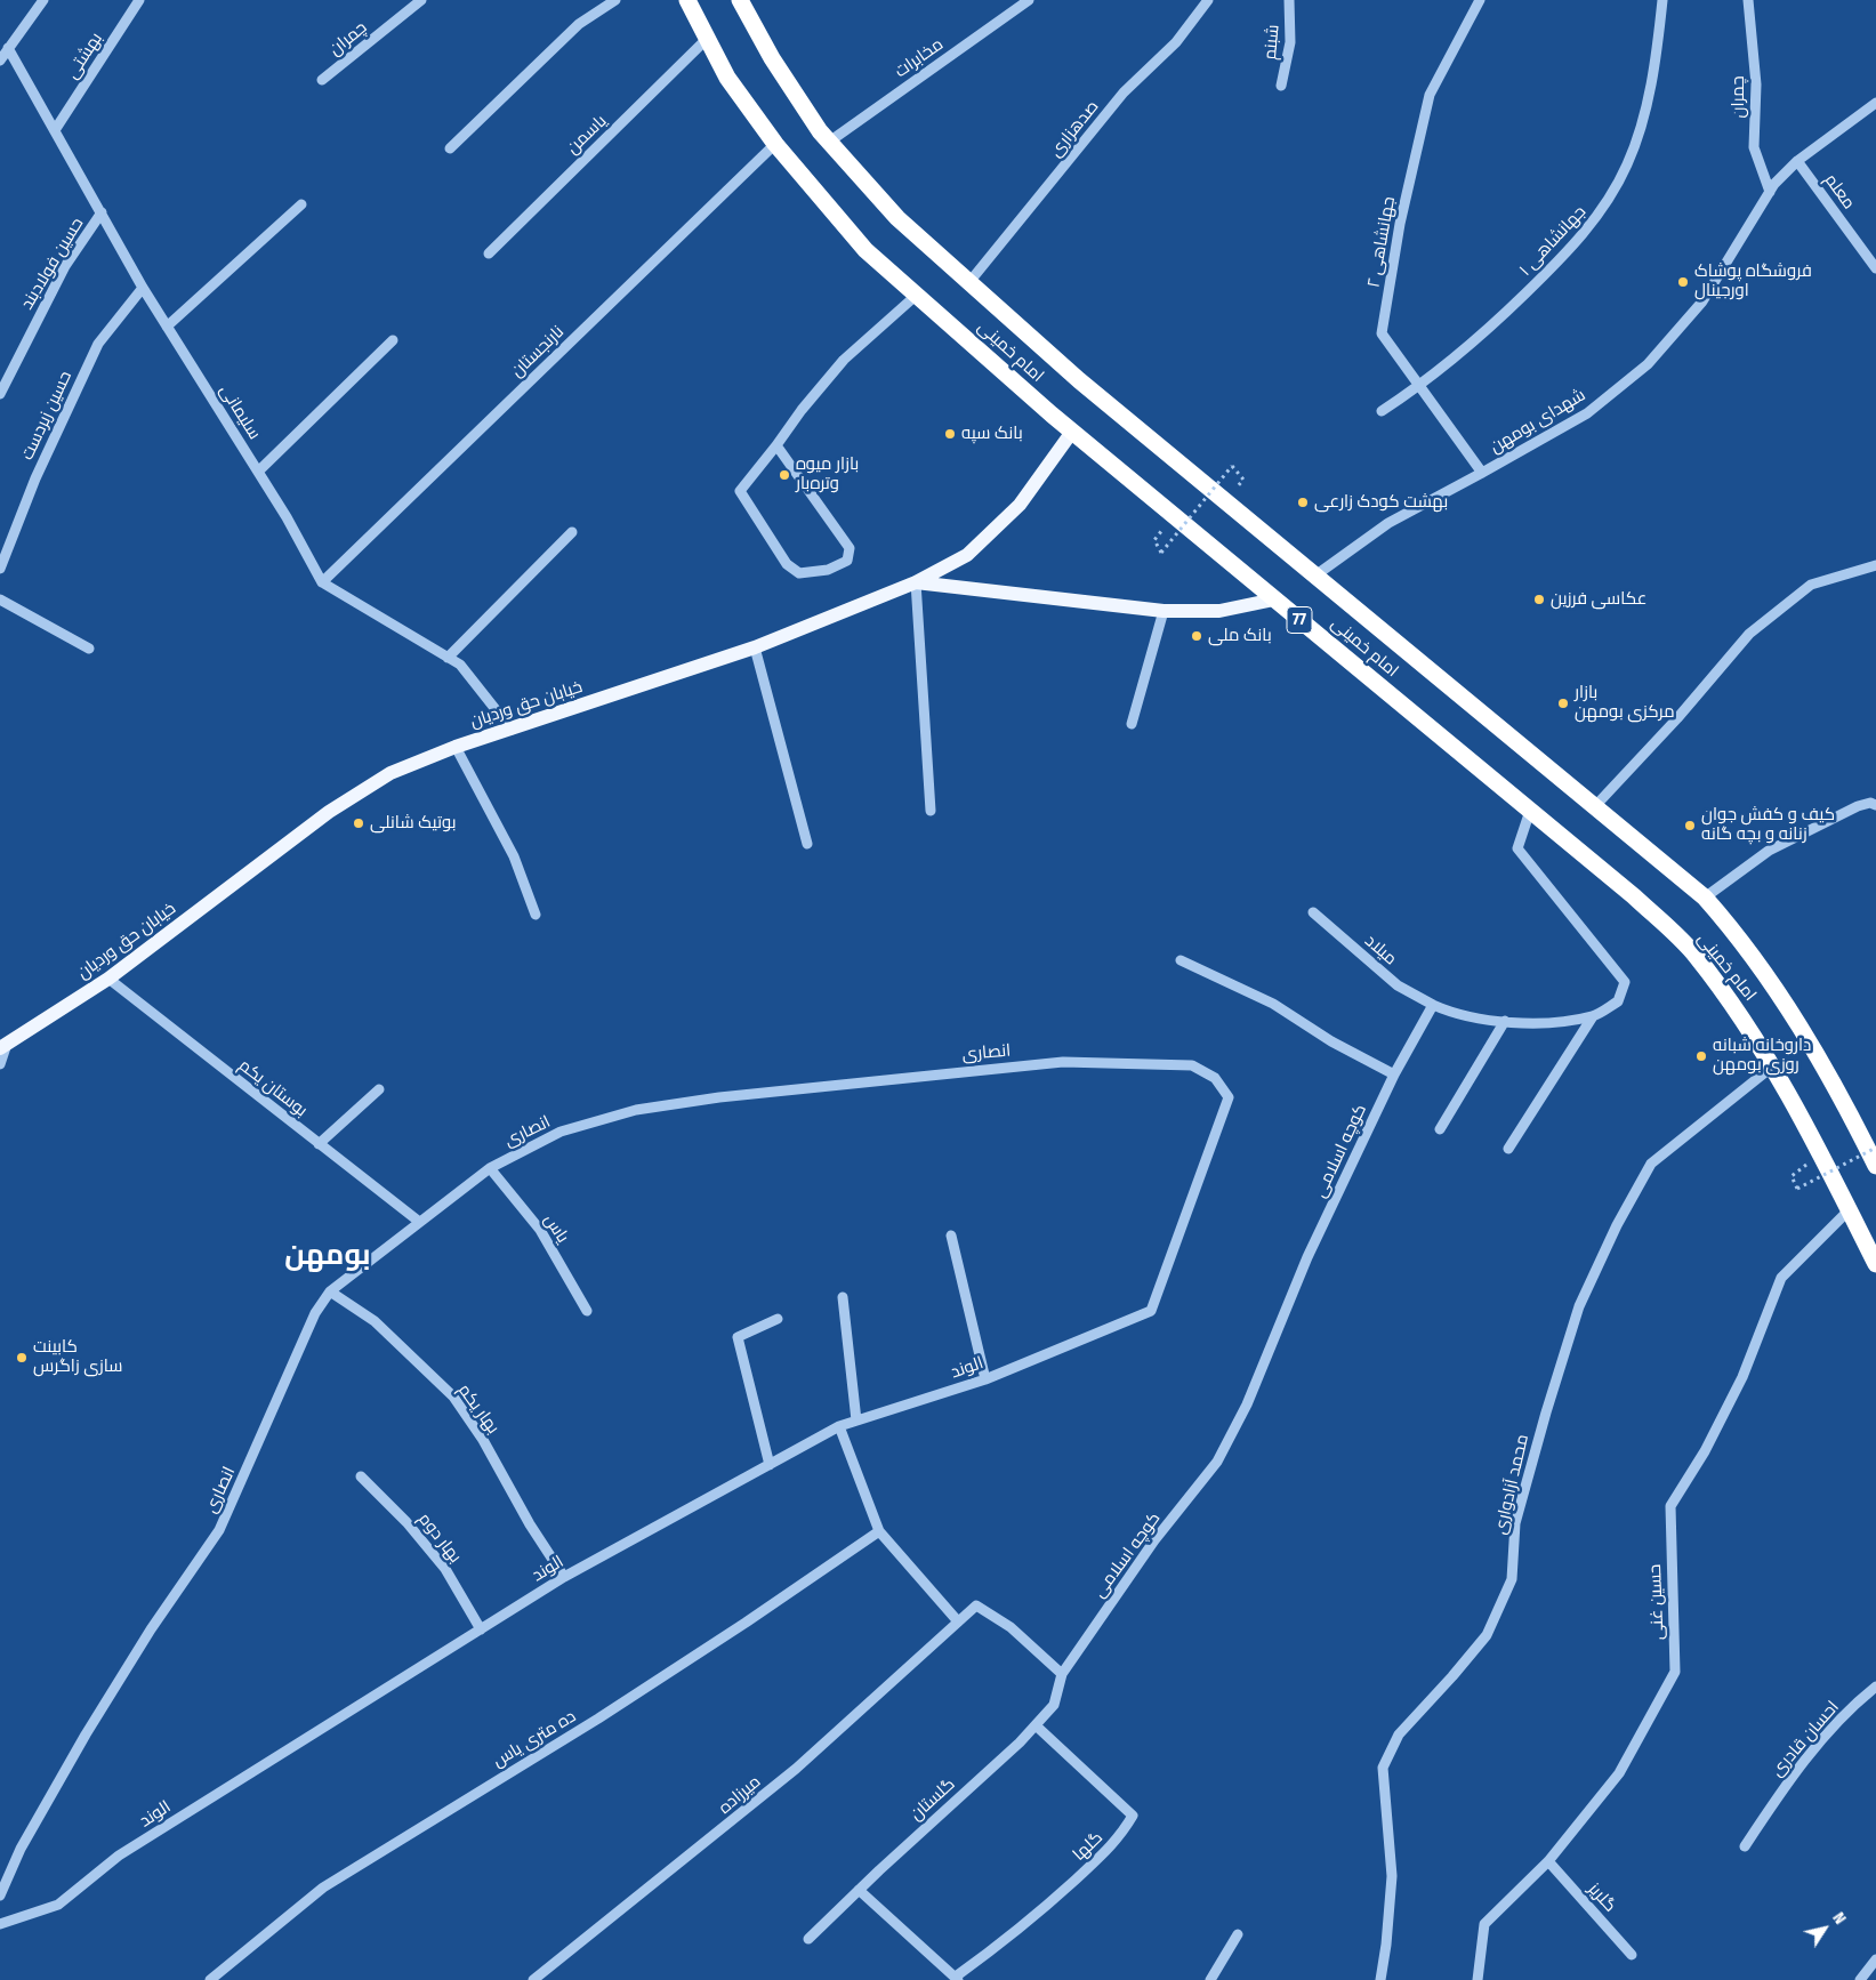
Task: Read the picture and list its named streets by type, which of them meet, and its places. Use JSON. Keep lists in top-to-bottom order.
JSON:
{
  "streets": {
    "highway": ["امام خمینی", "77"],
    "main road": ["خیابان حق وردیان"],
    "street": [
      "چمران",
      "شبنم",
      "بهشتی",
      "مخابرات",
      "صدهزاری",
      "یاسمن",
      "معلم",
      "جهانشاهی ۱",
      "جهانشاهی ۲",
      "حسین فولادبند",
      "نارنجستان",
      "سلیمانی",
      "حسین زبردست",
      "شهدای بومهن",
      "میلاد",
      "انصاری",
      "بوستان یکم",
      "کوچه اسلامی",
      "یاس",
      "الوند",
      "بهار یکم",
      "محمد آزادواری",
      "بهار دوم",
      "حسین غنی",
      "ده متری یاس",
      "احسان قادری",
      "میرزاده",
      "گلستان",
      "گلها",
      "گلریز"
    ]
  },
  "crossings": [
    ["چمران", "شهدای بومهن"],
    ["بهشتی", "سلیمانی"],
    ["مخابرات", "امام خمینی"],
    ["صدهزاری", "امام خمینی"],
    ["یاسمن", "امام خمینی"],
    ["معلم", "شهدای بومهن"],
    ["جهانشاهی ۱", "جهانشاهی ۲"],
    ["جهانشاهی ۲", "شهدای بومهن"],
    ["حسین فولادبند", "سلیمانی"],
    ["نارنجستان", "امام خمینی"],
    ["نارنجستان", "سلیمانی"],
    ["امام خمینی", "شهدای بومهن"],
    ["امام خمینی", "خیابان حق وردیان"],
    ["امام خمینی", "محمد آزادواری"],
    ["امام خمینی", "حسین غنی"],
    ["سلیمانی", "حسین زبردست"],
    ["سلیمانی", "خیابان حق وردیان"],
    ["خیابان حق وردیان", "بوستان یکم"],
    ["میلاد", "کوچه اسلامی"],
    ["انصاری", "بوستان یکم"],
    ["انصاری", "یاس"],
    ["انصاری", "الوند"],
    ["انصاری", "بهار یکم"],
    ["کوچه اسلامی", "میرزاده"],
    ["کوچه اسلامی", "گلستان"],
    ["الوند", "بهار یکم"],
    ["الوند", "بهار دوم"],
    ["حسین غنی", "گلریز"],
    ["میرزاده", "گلستان"],
    ["گلستان", "گلها"]
  ],
  "districts": ["بومهن"],
  "places": [
    "فروشگاه پوشاک اورجینال",
    "بانک سپه",
    "بازار میوه وتره‌بار",
    "بهشت کودک زارعی",
    "عکاسی فرزین",
    "بانک ملی",
    "بازار مرکزی بومهن",
    "بوتیک شانلی",
    "کیف و کفش جوان زنانه و بچه گانه",
    "داروخانه شبانه روزی بومهن",
    "کابینت سازی زاگرس"
  ],
  "north": "top right"
}
